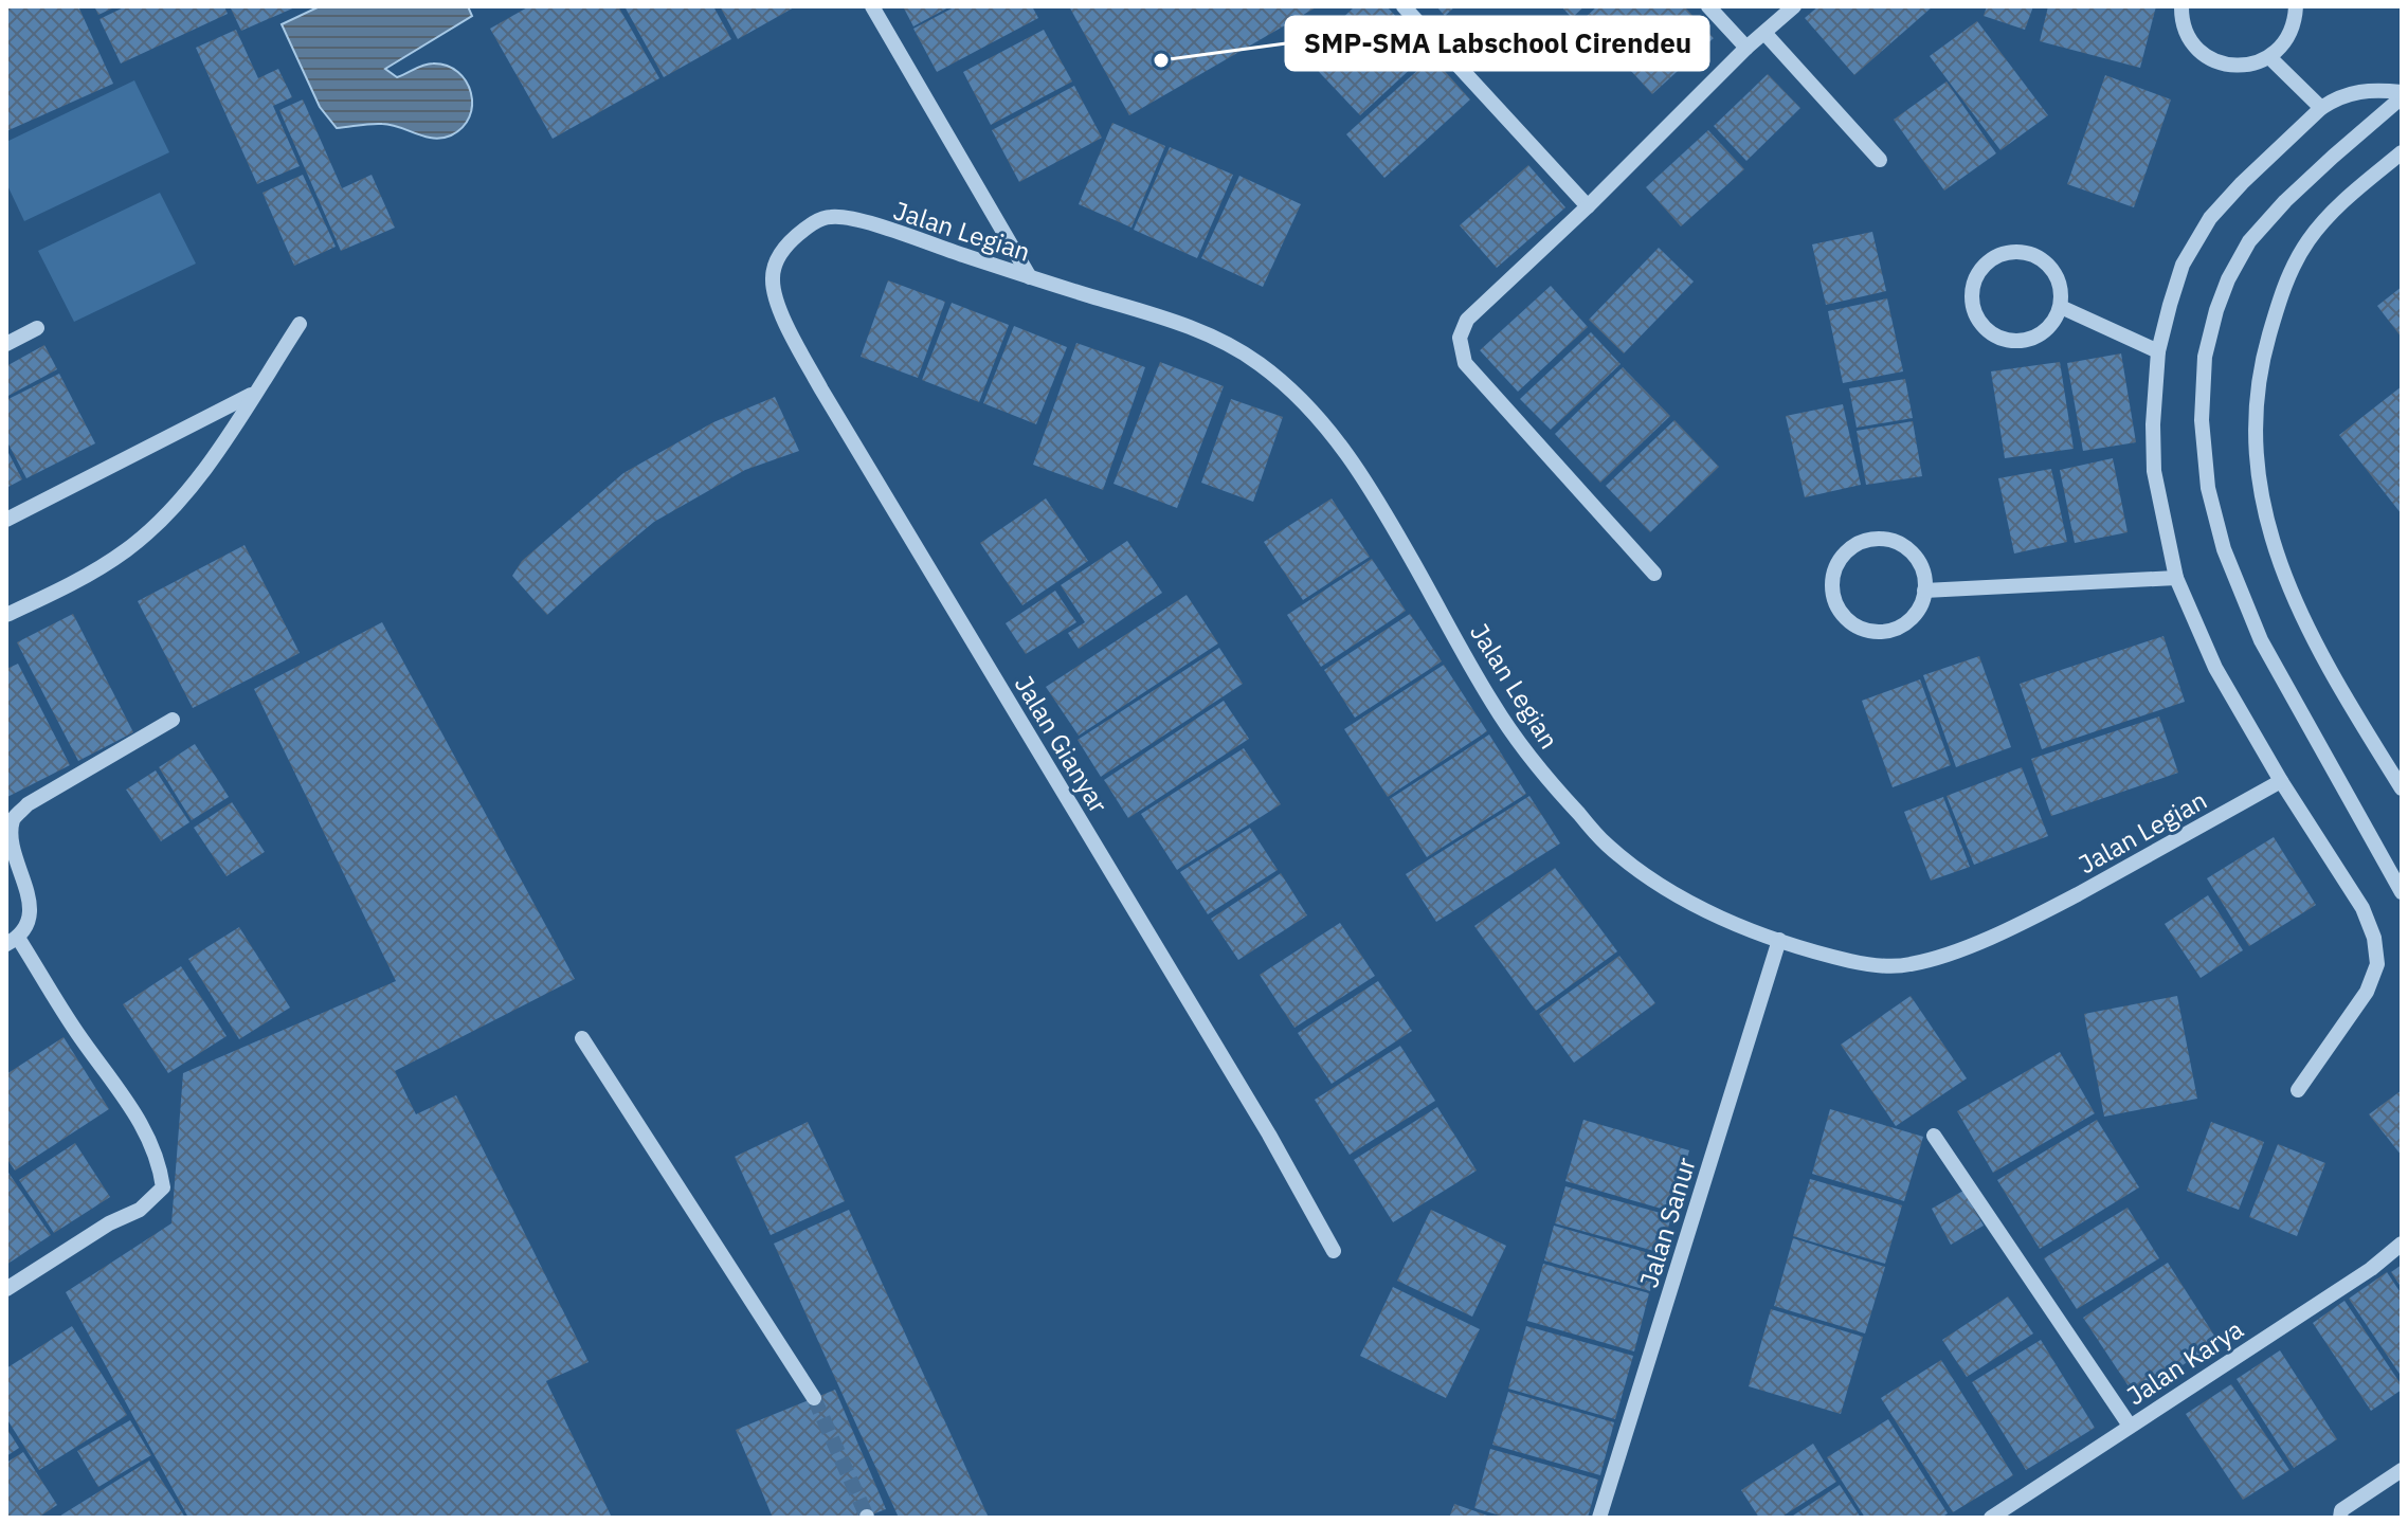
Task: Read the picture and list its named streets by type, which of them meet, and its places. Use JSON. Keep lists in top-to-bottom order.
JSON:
{
  "streets": {
    "street": [
      "Jalan Legian",
      "Jalan Gianyar",
      "Jalan Sanur",
      "Jalan Karya"
    ]
  },
  "crossings": [
    ["Jalan Legian", "Jalan Gianyar"],
    ["Jalan Legian", "Jalan Sanur"]
  ],
  "places": ["SMP-SMA Labschool Cirendeu"]
}
